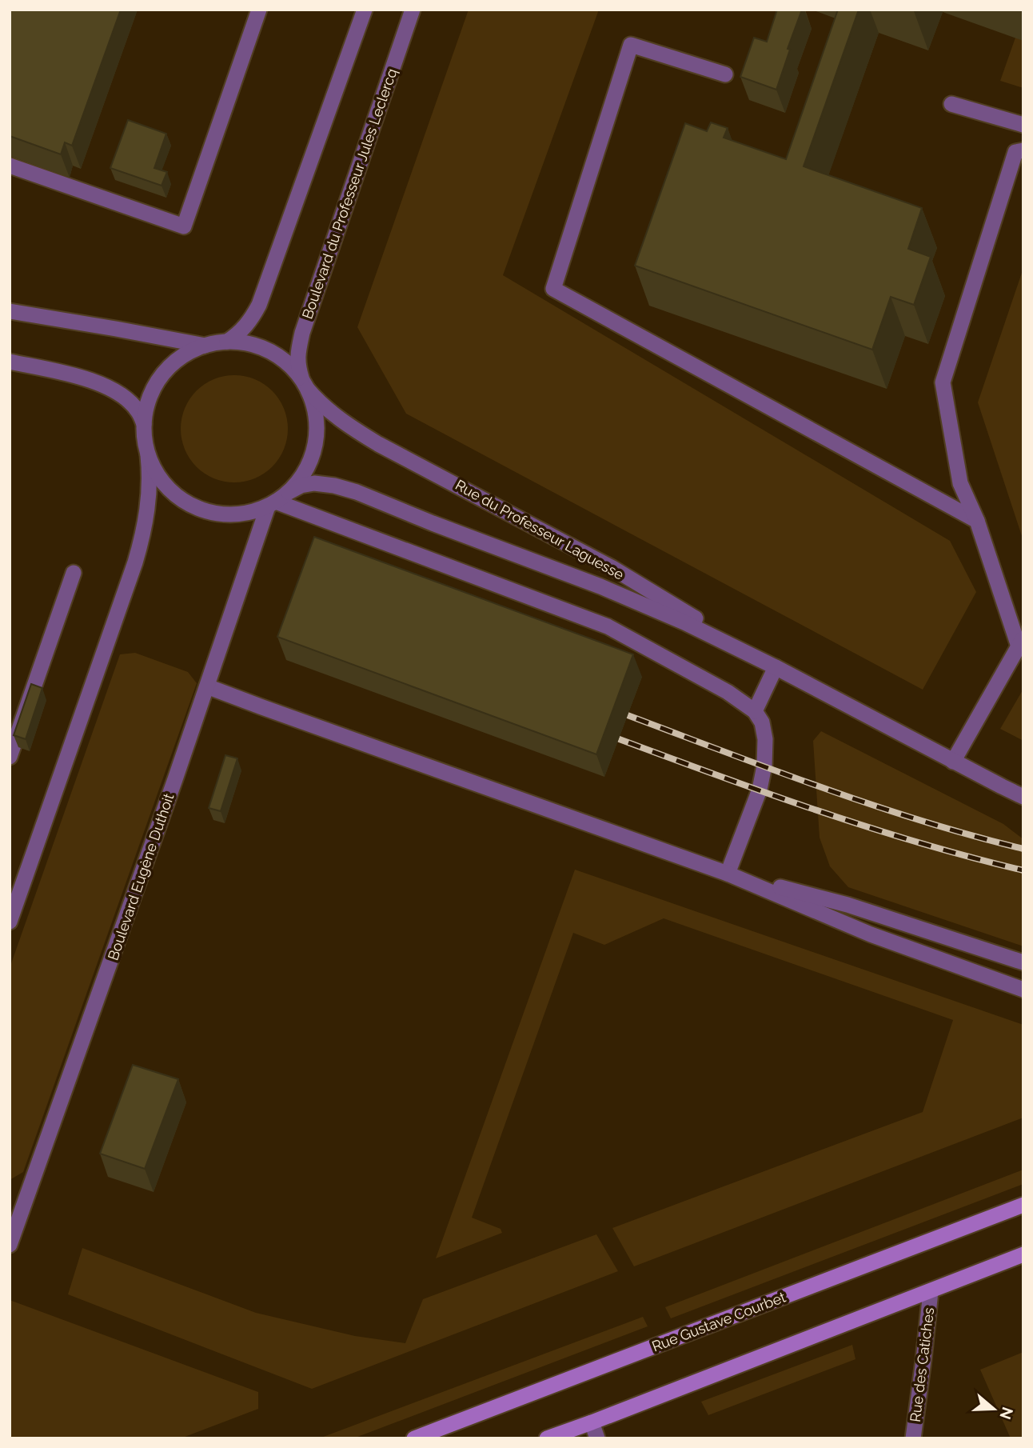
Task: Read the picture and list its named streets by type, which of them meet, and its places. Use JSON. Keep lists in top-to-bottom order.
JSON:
{
  "streets": {
    "main road": ["Rue Gustave Courbet"],
    "street": [
      "Boulevard du Professeur Jules Leclercq",
      "Rue du Professeur Laguesse",
      "Boulevard Eugène Duthoit",
      "Rue des Catiches"
    ]
  },
  "crossings": [
    ["Boulevard du Professeur Jules Leclercq", "Rue du Professeur Laguesse"],
    ["Boulevard du Professeur Jules Leclercq", "Boulevard Eugène Duthoit"],
    ["Rue du Professeur Laguesse", "Boulevard Eugène Duthoit"]
  ],
  "north": "right"
}
